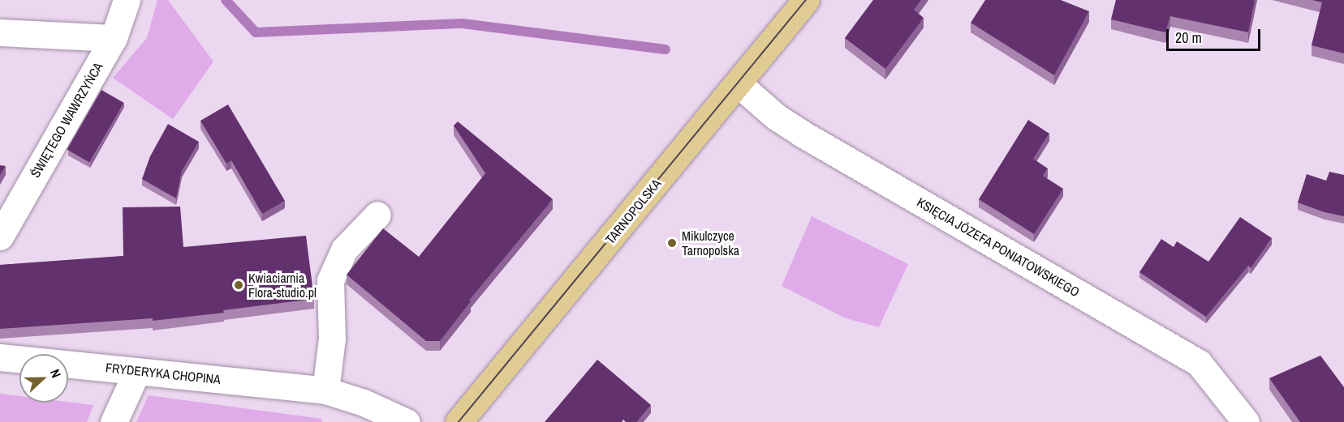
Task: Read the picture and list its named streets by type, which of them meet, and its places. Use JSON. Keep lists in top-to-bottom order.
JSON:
{
  "streets": {
    "main road": ["TARNOPOLSKA"],
    "street": ["ŚWIĘTEGO WAWRZYŃCA", "KSIĘCIA JÓZEFA PONIATOWSKIEGO", "FRYDERYKA CHOPINA"]
  },
  "crossings": [
    ["TARNOPOLSKA", "KSIĘCIA JÓZEFA PONIATOWSKIEGO"]
  ],
  "places": ["Mikulczyce Tarnopolska", "Kwiaciarnia Flora-studio.pl"],
  "scale_bar": "20 m",
  "north": "right"
}
